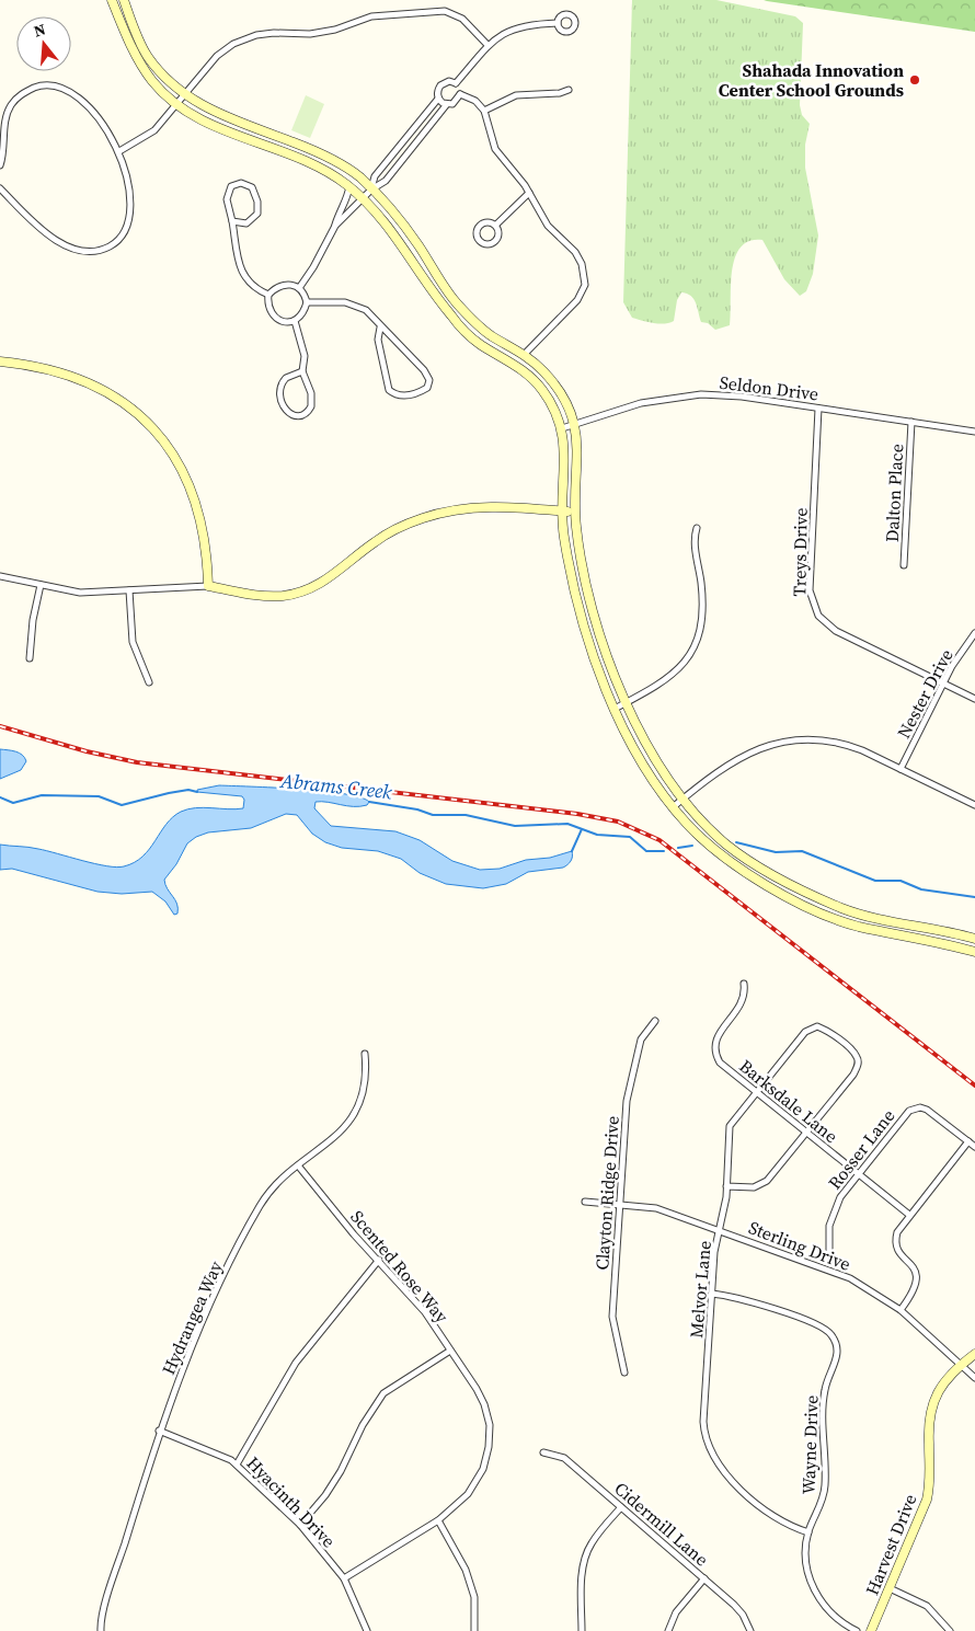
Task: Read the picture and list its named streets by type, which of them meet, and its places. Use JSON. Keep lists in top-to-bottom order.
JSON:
{
  "streets": {
    "main road": ["Harvest Drive"],
    "street": [
      "Seldon Drive",
      "Dalton Place",
      "Treys Drive",
      "Nester Drive",
      "Barksdale Lane",
      "Rosser Lane",
      "Clayton Ridge Drive",
      "Sterling Drive",
      "Scented Rose Way",
      "Melvor Lane",
      "Hydrangea Way",
      "Wayne Drive",
      "Hyacinth Drive",
      "Cidermill Lane"
    ]
  },
  "crossings": [
    ["Seldon Drive", "Dalton Place"],
    ["Seldon Drive", "Treys Drive"],
    ["Treys Drive", "Nester Drive"],
    ["Barksdale Lane", "Rosser Lane"],
    ["Barksdale Lane", "Melvor Lane"],
    ["Clayton Ridge Drive", "Sterling Drive"],
    ["Sterling Drive", "Melvor Lane"],
    ["Sterling Drive", "Harvest Drive"],
    ["Scented Rose Way", "Hydrangea Way"],
    ["Scented Rose Way", "Hyacinth Drive"],
    ["Melvor Lane", "Wayne Drive"],
    ["Hydrangea Way", "Hyacinth Drive"]
  ],
  "water": ["Abrams Creek"],
  "places": ["Shahada Innovation Center School Grounds"],
  "north": "top"
}
